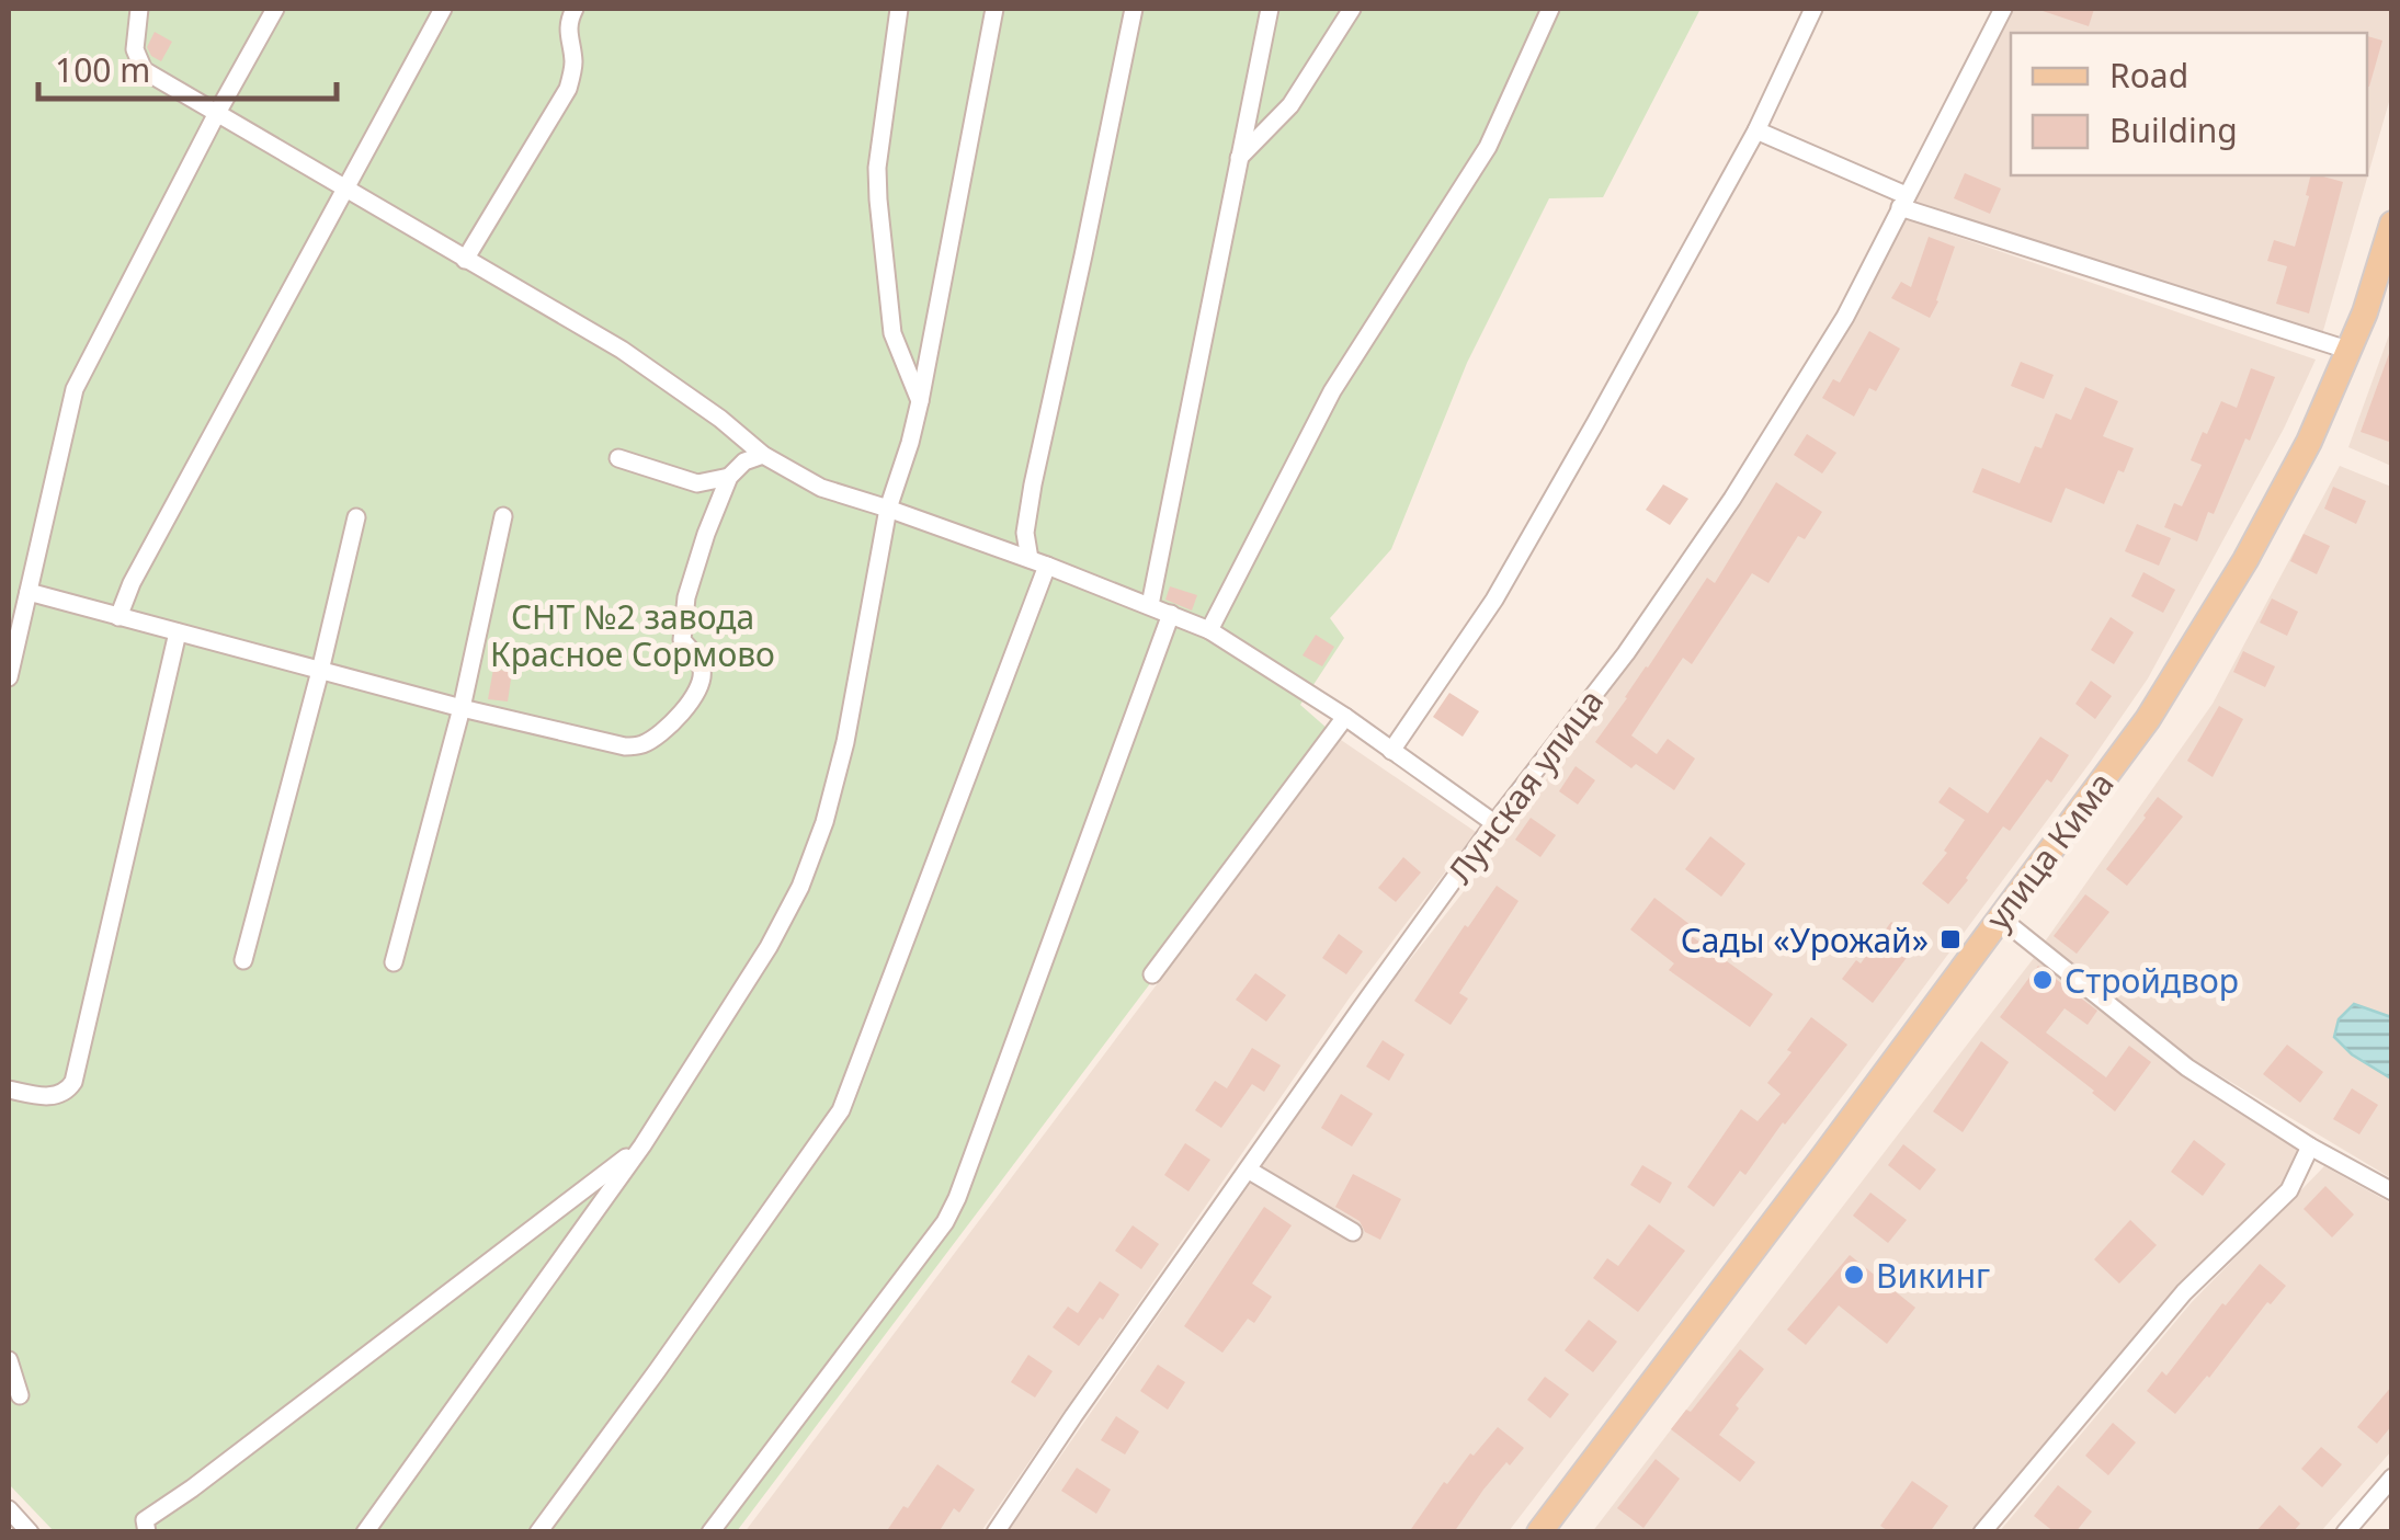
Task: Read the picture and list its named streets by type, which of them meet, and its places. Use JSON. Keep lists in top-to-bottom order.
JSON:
{
  "streets": {
    "main road": ["улица Кима"],
    "street": ["Лунская улица"]
  },
  "parks": ["СНТ №2 завода Красное Сормово"],
  "places": {
    "transit": ["Сады «Урожай»"],
    "other": ["Стройдвор", "Викинг"]
  },
  "legend": ["Road", "Building"],
  "scale_bar": "100 m"
}
